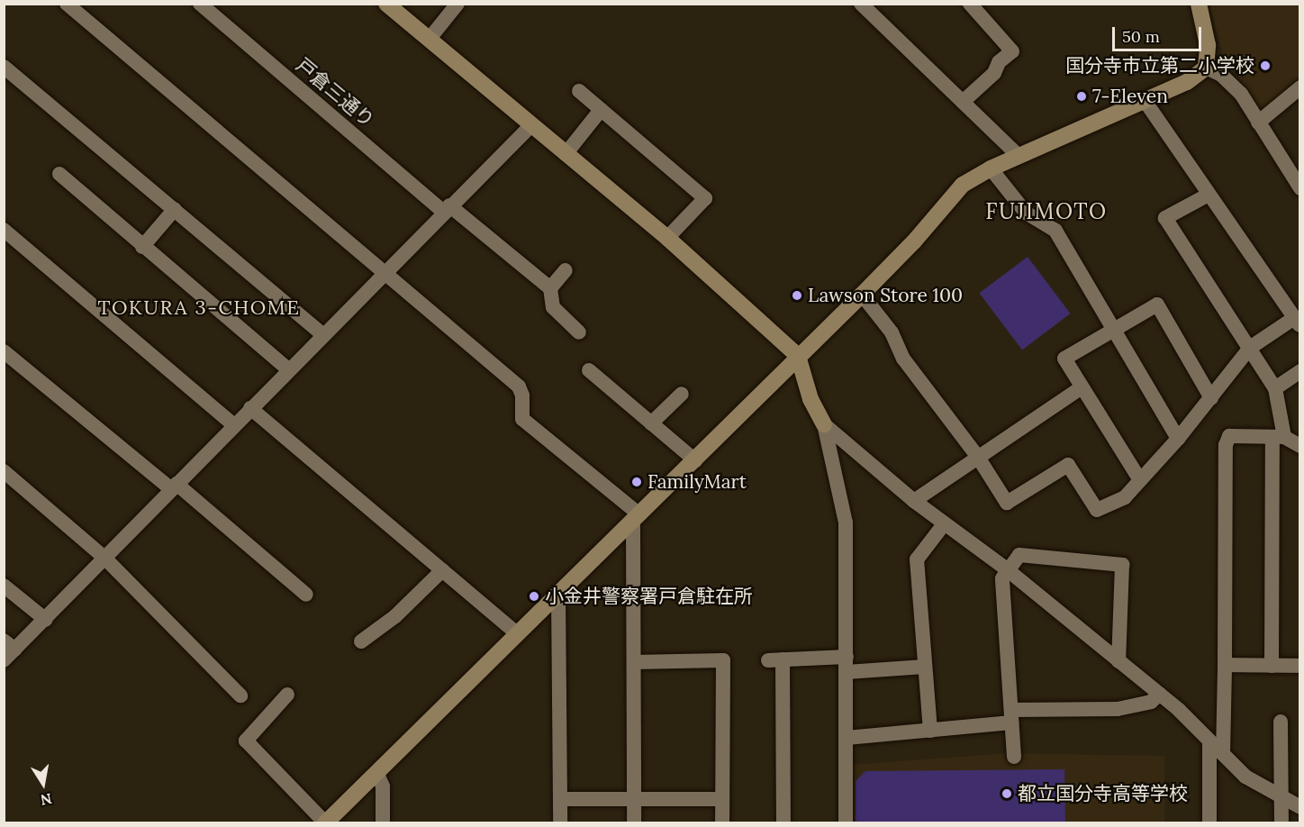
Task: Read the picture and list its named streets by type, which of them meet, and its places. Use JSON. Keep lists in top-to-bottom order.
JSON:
{
  "streets": {
    "street": ["戸倉三通り"]
  },
  "districts": ["FUJIMOTO", "TOKURA 3-CHOME"],
  "places": [
    "国分寺市立第二小学校",
    "7-Eleven",
    "Lawson Store 100",
    "FamilyMart",
    "小金井警察署戸倉駐在所",
    "都立国分寺高等学校"
  ],
  "scale_bar": "50 m",
  "north": "bottom"
}
